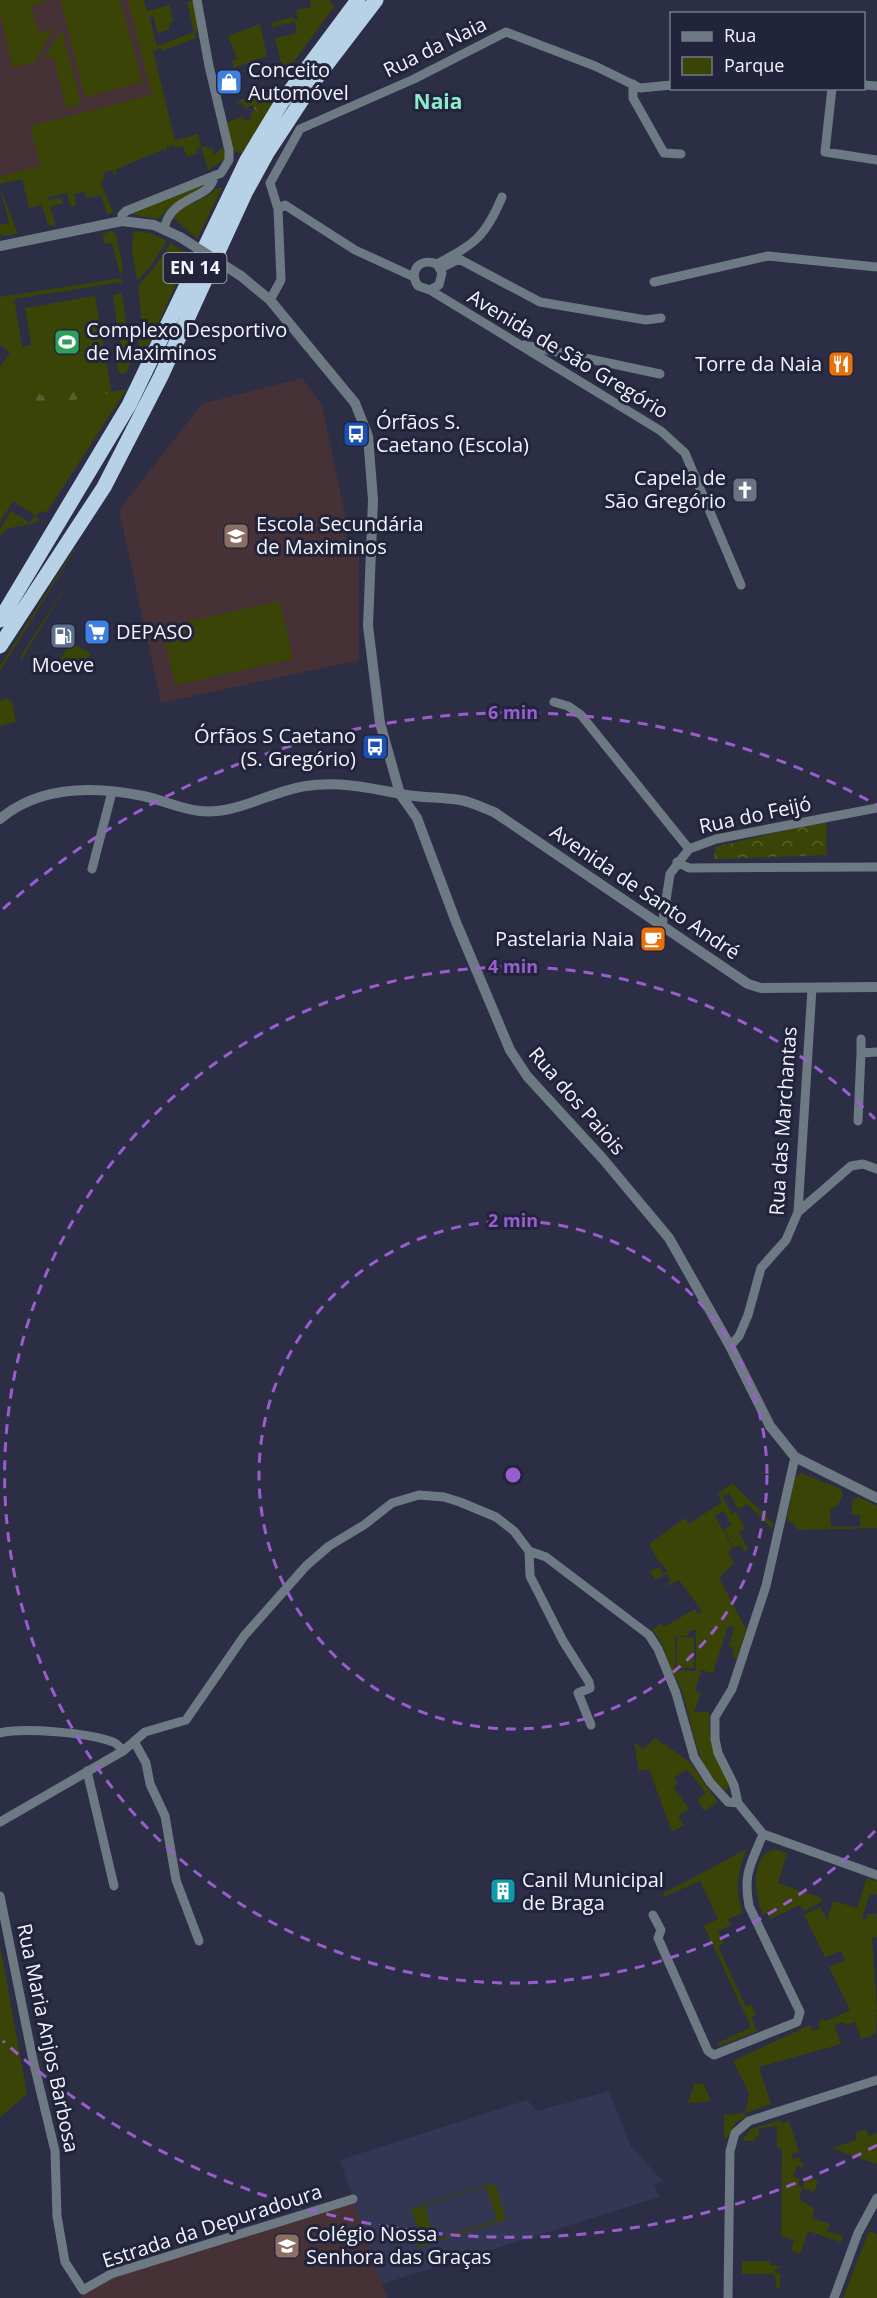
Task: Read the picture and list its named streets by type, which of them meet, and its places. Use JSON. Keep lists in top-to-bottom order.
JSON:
{
  "streets": {
    "highway": ["EN 14"],
    "street": [
      "Rua da Naia",
      "Avenida de São Gregório",
      "Rua do Feijó",
      "Avenida de Santo André",
      "Rua dos Paiois",
      "Rua das Marchantas",
      "Rua Maria Anjos Barbosa",
      "Estrada da Depuradoura"
    ]
  },
  "crossings": [
    ["Rua do Feijó", "Avenida de Santo André"],
    ["Avenida de Santo André", "Rua dos Paiois"],
    ["Avenida de Santo André", "Rua das Marchantas"],
    ["Rua dos Paiois", "Rua das Marchantas"],
    ["Rua Maria Anjos Barbosa", "Estrada da Depuradoura"]
  ],
  "districts": ["Naia"],
  "places": {
    "shop": ["Conceito Automóvel"],
    "sports": ["Complexo Desportivo de Maximinos"],
    "restaurant": ["Torre da Naia"],
    "bus stop": ["Órfãos S. Caetano (Escola)", "Órfãos S Caetano (S. Gregório)"],
    "church": ["Capela de São Gregório"],
    "school or university": ["Escola Secundária de Maximinos", "Colégio Nossa Senhora das Graças"],
    "supermarket": ["DEPASO"],
    "fuel station": ["Moeve"],
    "cafe": ["Pastelaria Naia"],
    "building": ["Canil Municipal de Braga"]
  },
  "legend": ["Rua", "Parque"],
  "rings": ["6 min", "4 min", "2 min"]
}
